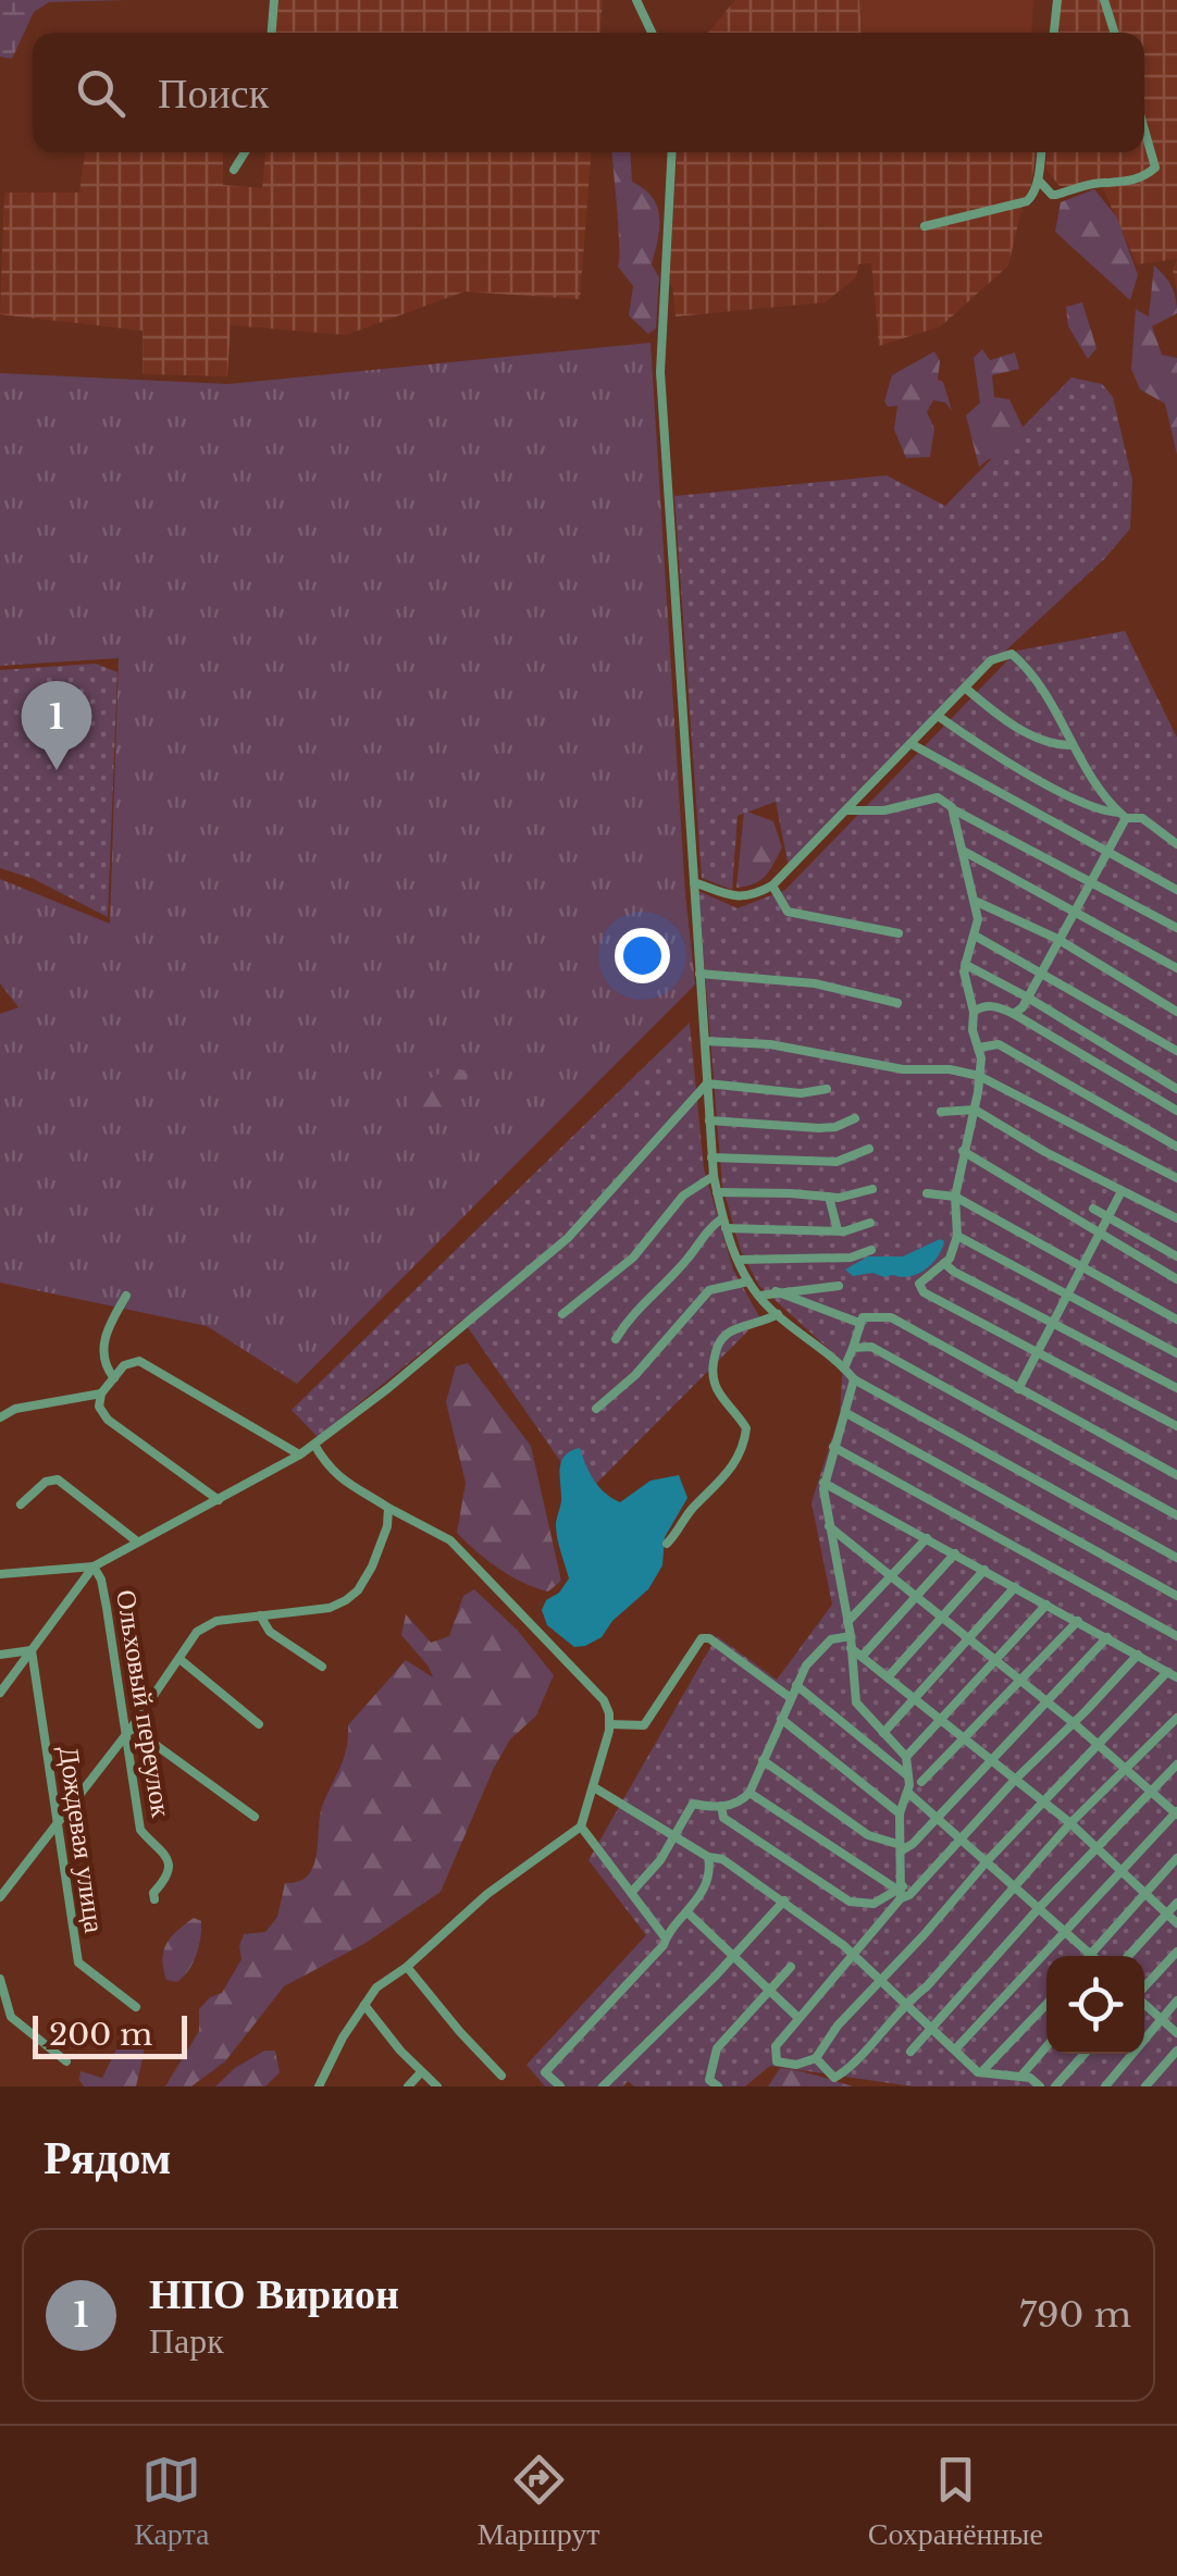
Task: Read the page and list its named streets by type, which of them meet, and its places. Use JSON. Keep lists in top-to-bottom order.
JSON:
{
  "streets": {
    "street": ["Ольховый переулок", "Дождевая улица"]
  },
  "scale_bar": "200 m",
  "page": {
    "search": "Поиск",
    "pins": "1",
    "scale": "200 m",
    "heading": "Рядом",
    "list": [
      {
        "mark": "1",
        "name": "НПО Вирион",
        "note": "Парк",
        "value": "790 m"
      }
    ],
    "nav": ["Карта", "Маршрут", "Сохранённые"]
  }
}
